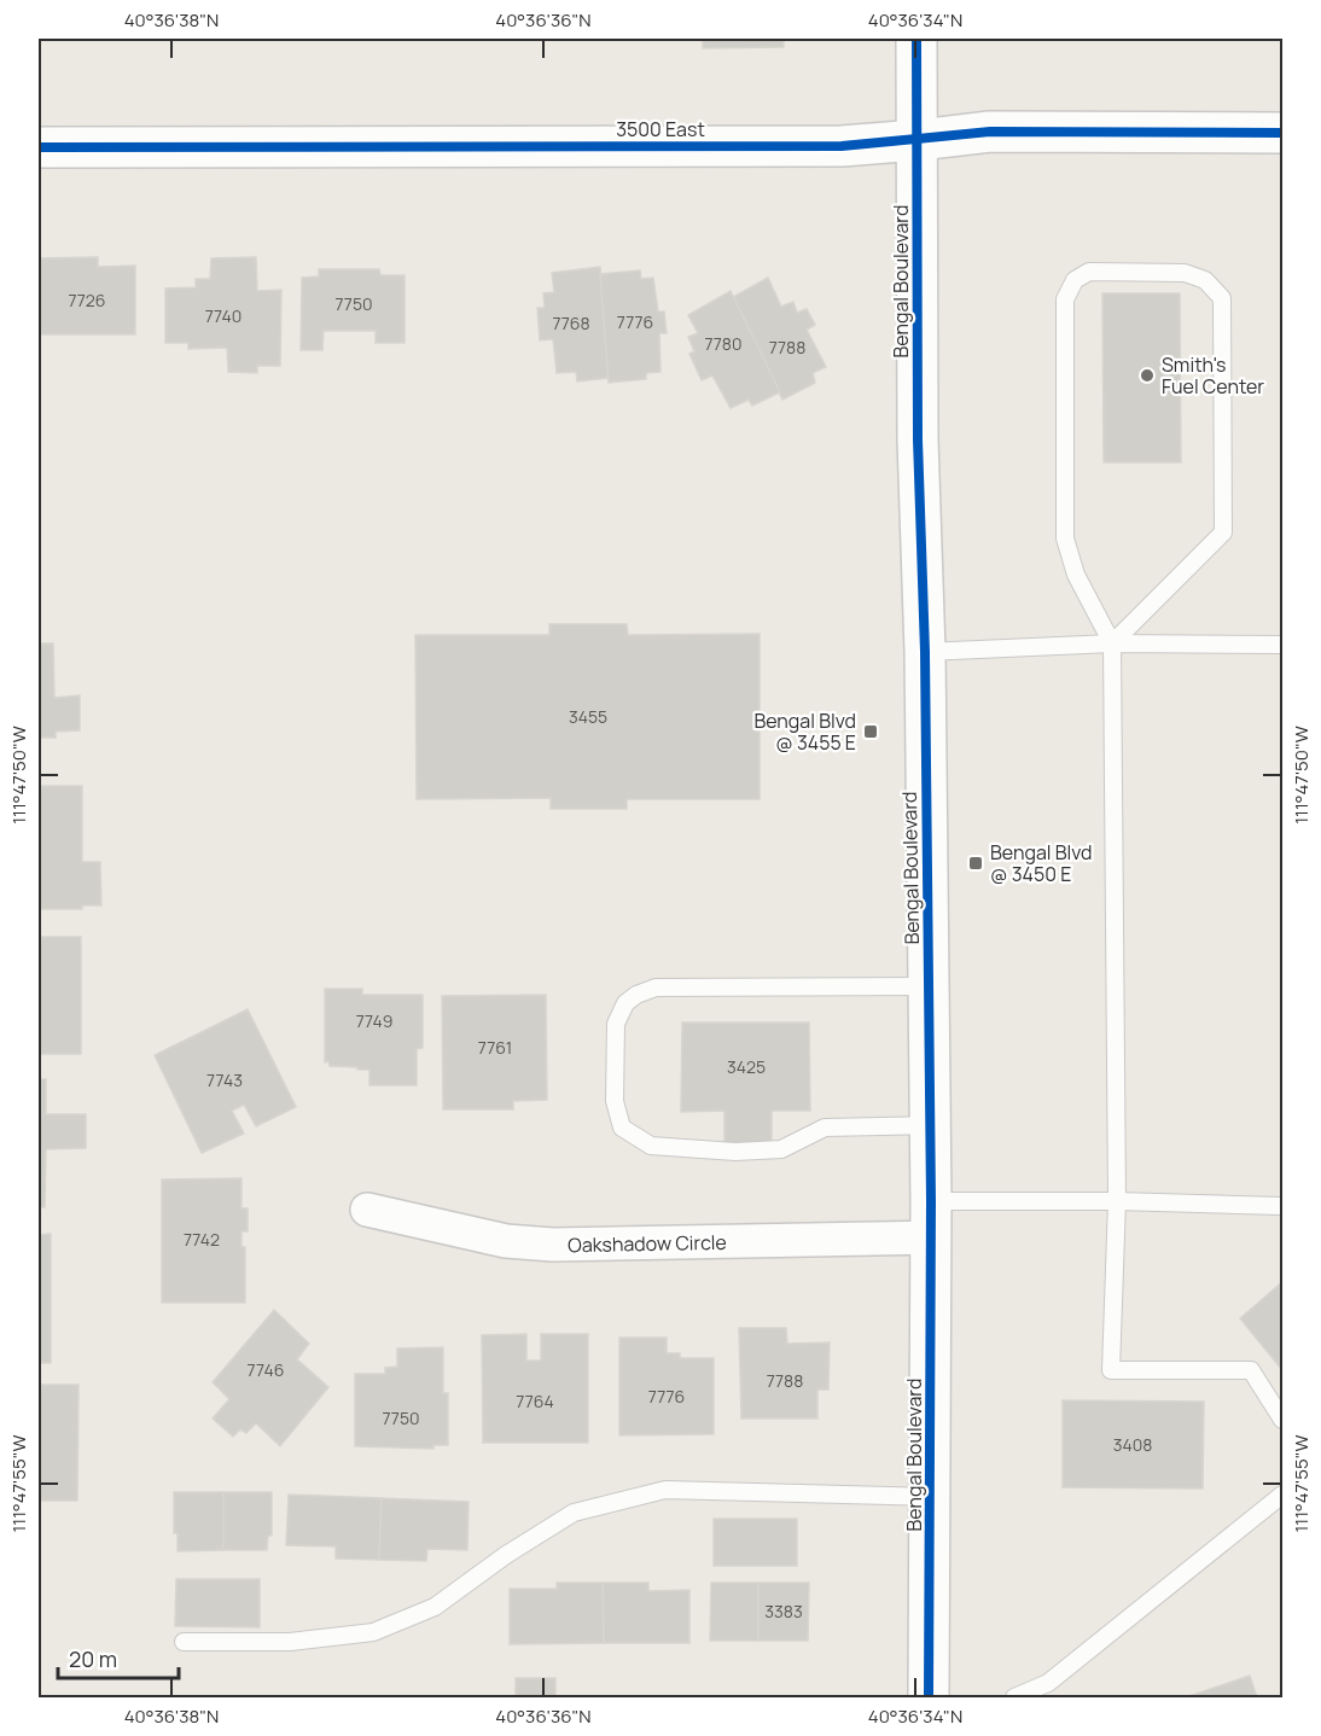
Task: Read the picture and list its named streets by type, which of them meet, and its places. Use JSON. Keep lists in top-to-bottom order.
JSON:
{
  "streets": {
    "main road": ["3500 East", "Bengal Boulevard"],
    "street": ["Oakshadow Circle"]
  },
  "crossings": [
    ["3500 East", "Bengal Boulevard"],
    ["Bengal Boulevard", "Oakshadow Circle"]
  ],
  "places": {
    "other": ["Smith's Fuel Center"],
    "transit": ["Bengal Blvd @ 3455 E", "Bengal Blvd @ 3450 E"]
  },
  "house_numbers": [
    "7726",
    "7750",
    "7740",
    "7776",
    "7768",
    "7780",
    "7788",
    "3455",
    "7749",
    "7761",
    "3425",
    "7743",
    "7742",
    "7746",
    "7788",
    "7776",
    "7764",
    "7750",
    "3408",
    "3383"
  ],
  "scale_bar": "20 m",
  "coordinates": [
    "40°36'38\"N",
    "40°36'36\"N",
    "40°36'34\"N",
    "111°47'50\"W",
    "111°47'55\"W"
  ]
}
